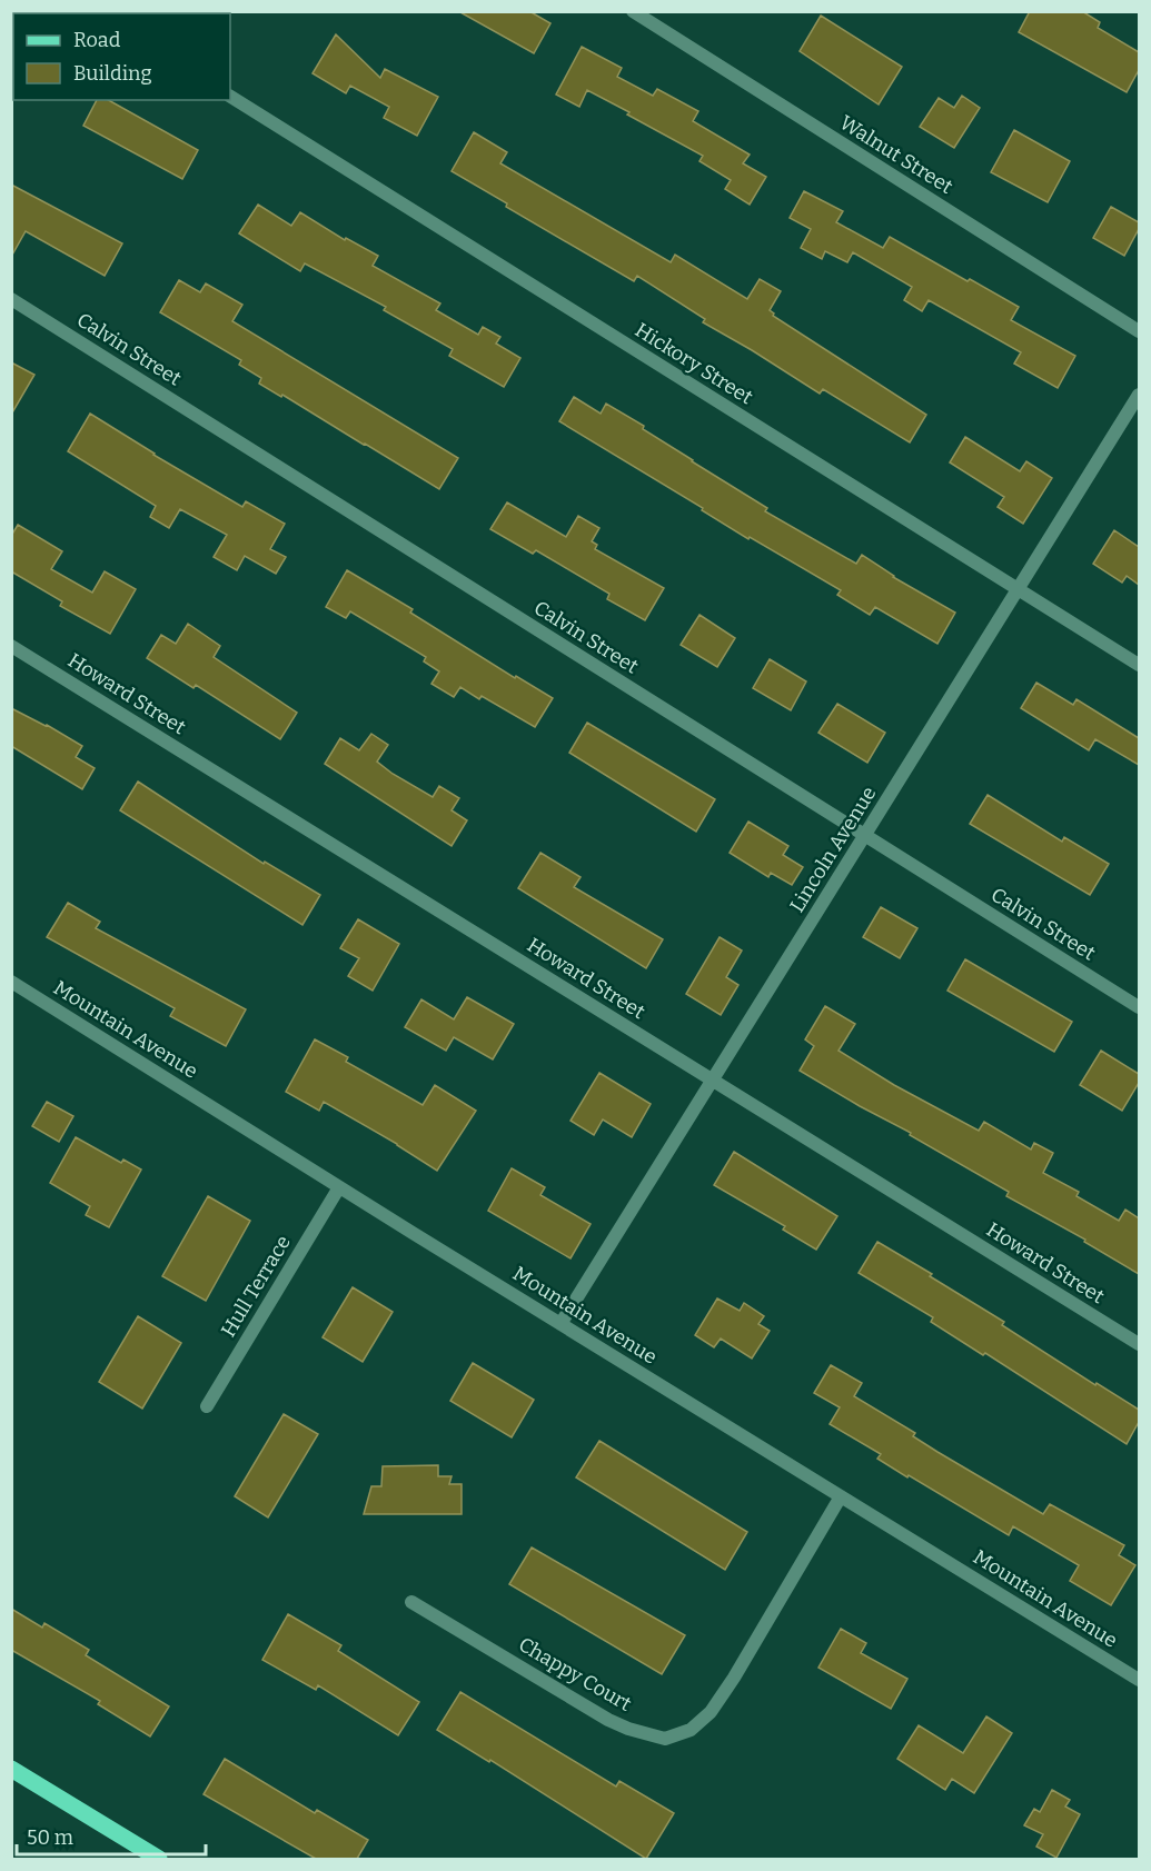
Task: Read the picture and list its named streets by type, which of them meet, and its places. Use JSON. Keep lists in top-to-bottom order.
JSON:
{
  "streets": {
    "street": [
      "Walnut Street",
      "Calvin Street",
      "Hickory Street",
      "Howard Street",
      "Lincoln Avenue",
      "Mountain Avenue",
      "Hull Terrace",
      "Chappy Court"
    ]
  },
  "crossings": [
    ["Calvin Street", "Lincoln Avenue"],
    ["Hickory Street", "Lincoln Avenue"],
    ["Howard Street", "Lincoln Avenue"],
    ["Lincoln Avenue", "Mountain Avenue"],
    ["Mountain Avenue", "Hull Terrace"],
    ["Mountain Avenue", "Chappy Court"]
  ],
  "legend": ["Road", "Building"],
  "scale_bar": "50 m"
}
